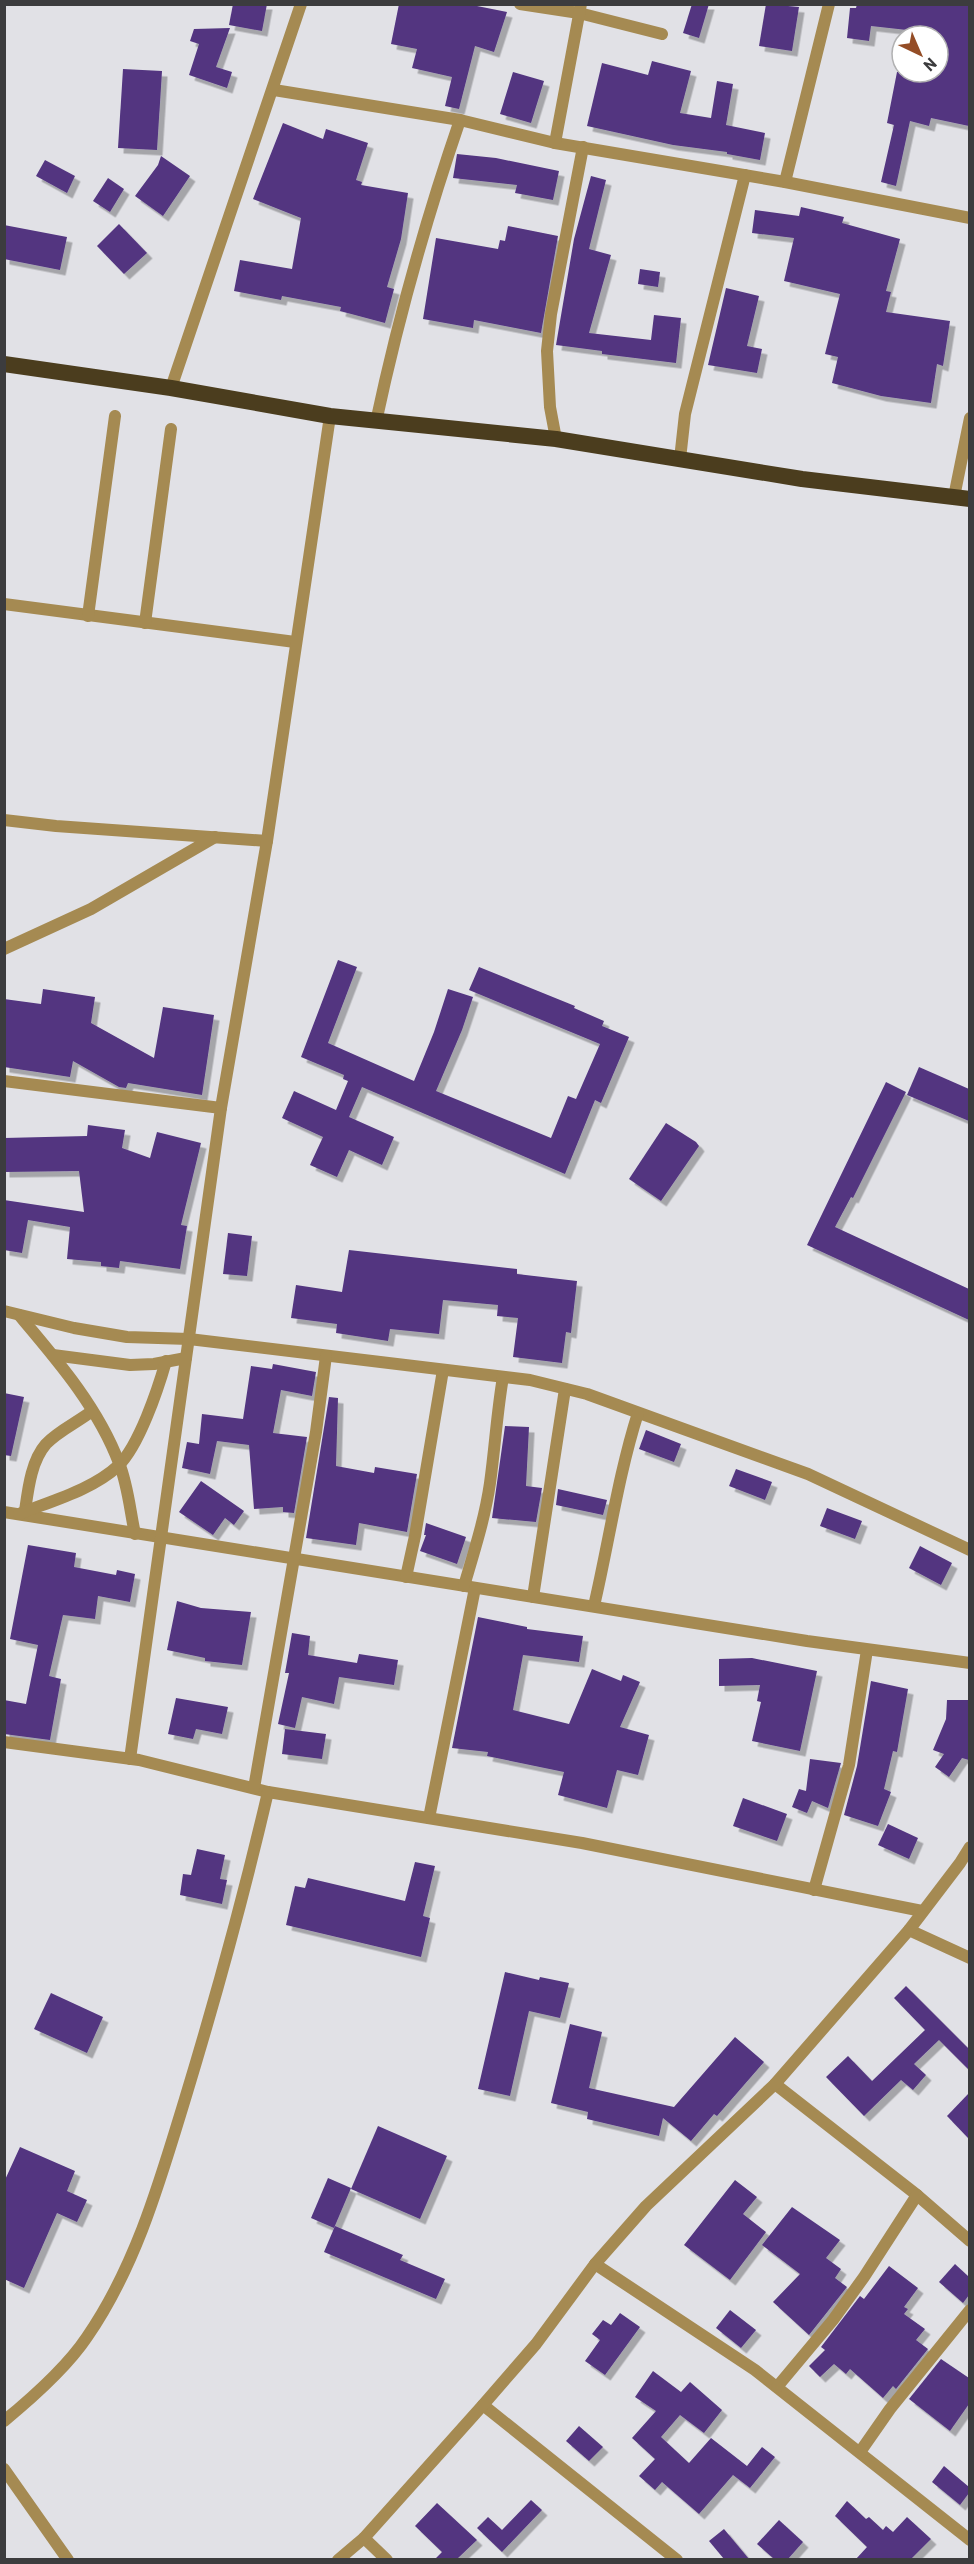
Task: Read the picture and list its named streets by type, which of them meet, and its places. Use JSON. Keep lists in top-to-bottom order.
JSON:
{
  "north": "bottom right"
}
